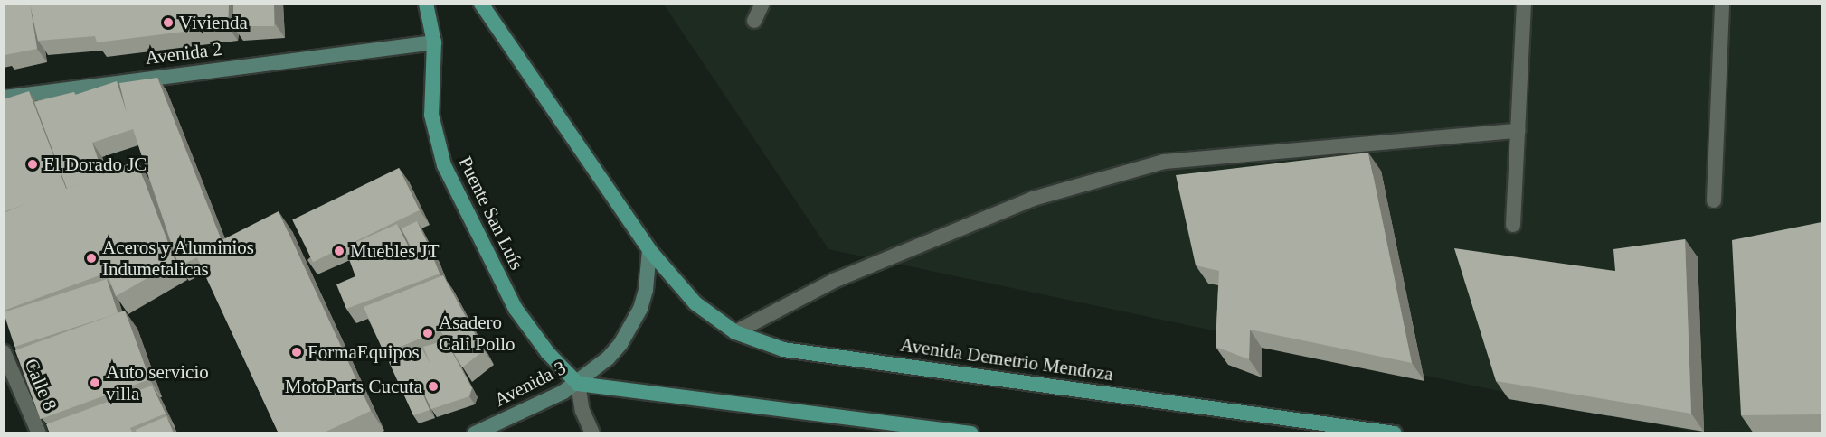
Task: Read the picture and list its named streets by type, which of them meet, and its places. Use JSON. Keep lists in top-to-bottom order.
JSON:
{
  "streets": {
    "main road": [
      "Avenida 2",
      "Puente San Luís",
      "Avenida Demetrio Mendoza",
      "Avenida 3"
    ],
    "street": ["Calle 8"]
  },
  "crossings": [
    ["Avenida 2", "Puente San Luís"],
    ["Puente San Luís", "Avenida 3"],
    ["Avenida Demetrio Mendoza", "Avenida 3"]
  ],
  "places": [
    "Vivienda",
    "El Dorado JC",
    "Muebles JT",
    "Aceros y Aluminios Indumetalicas",
    "Asadero Cali Pollo",
    "FormaEquipos",
    "Auto servicio villa",
    "MotoParts Cucuta"
  ]
}
